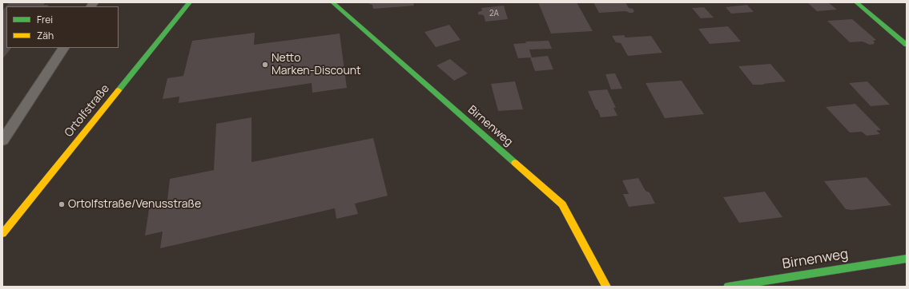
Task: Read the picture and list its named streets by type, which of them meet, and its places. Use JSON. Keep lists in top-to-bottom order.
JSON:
{
  "streets": {
    "street": ["Ortolfstraße", "Birnenweg"]
  },
  "places": ["Netto Marken-Discount", "Ortolfstraße/Venusstraße"],
  "house_numbers": ["2A"],
  "legend": ["Frei", "Zäh"]
}
